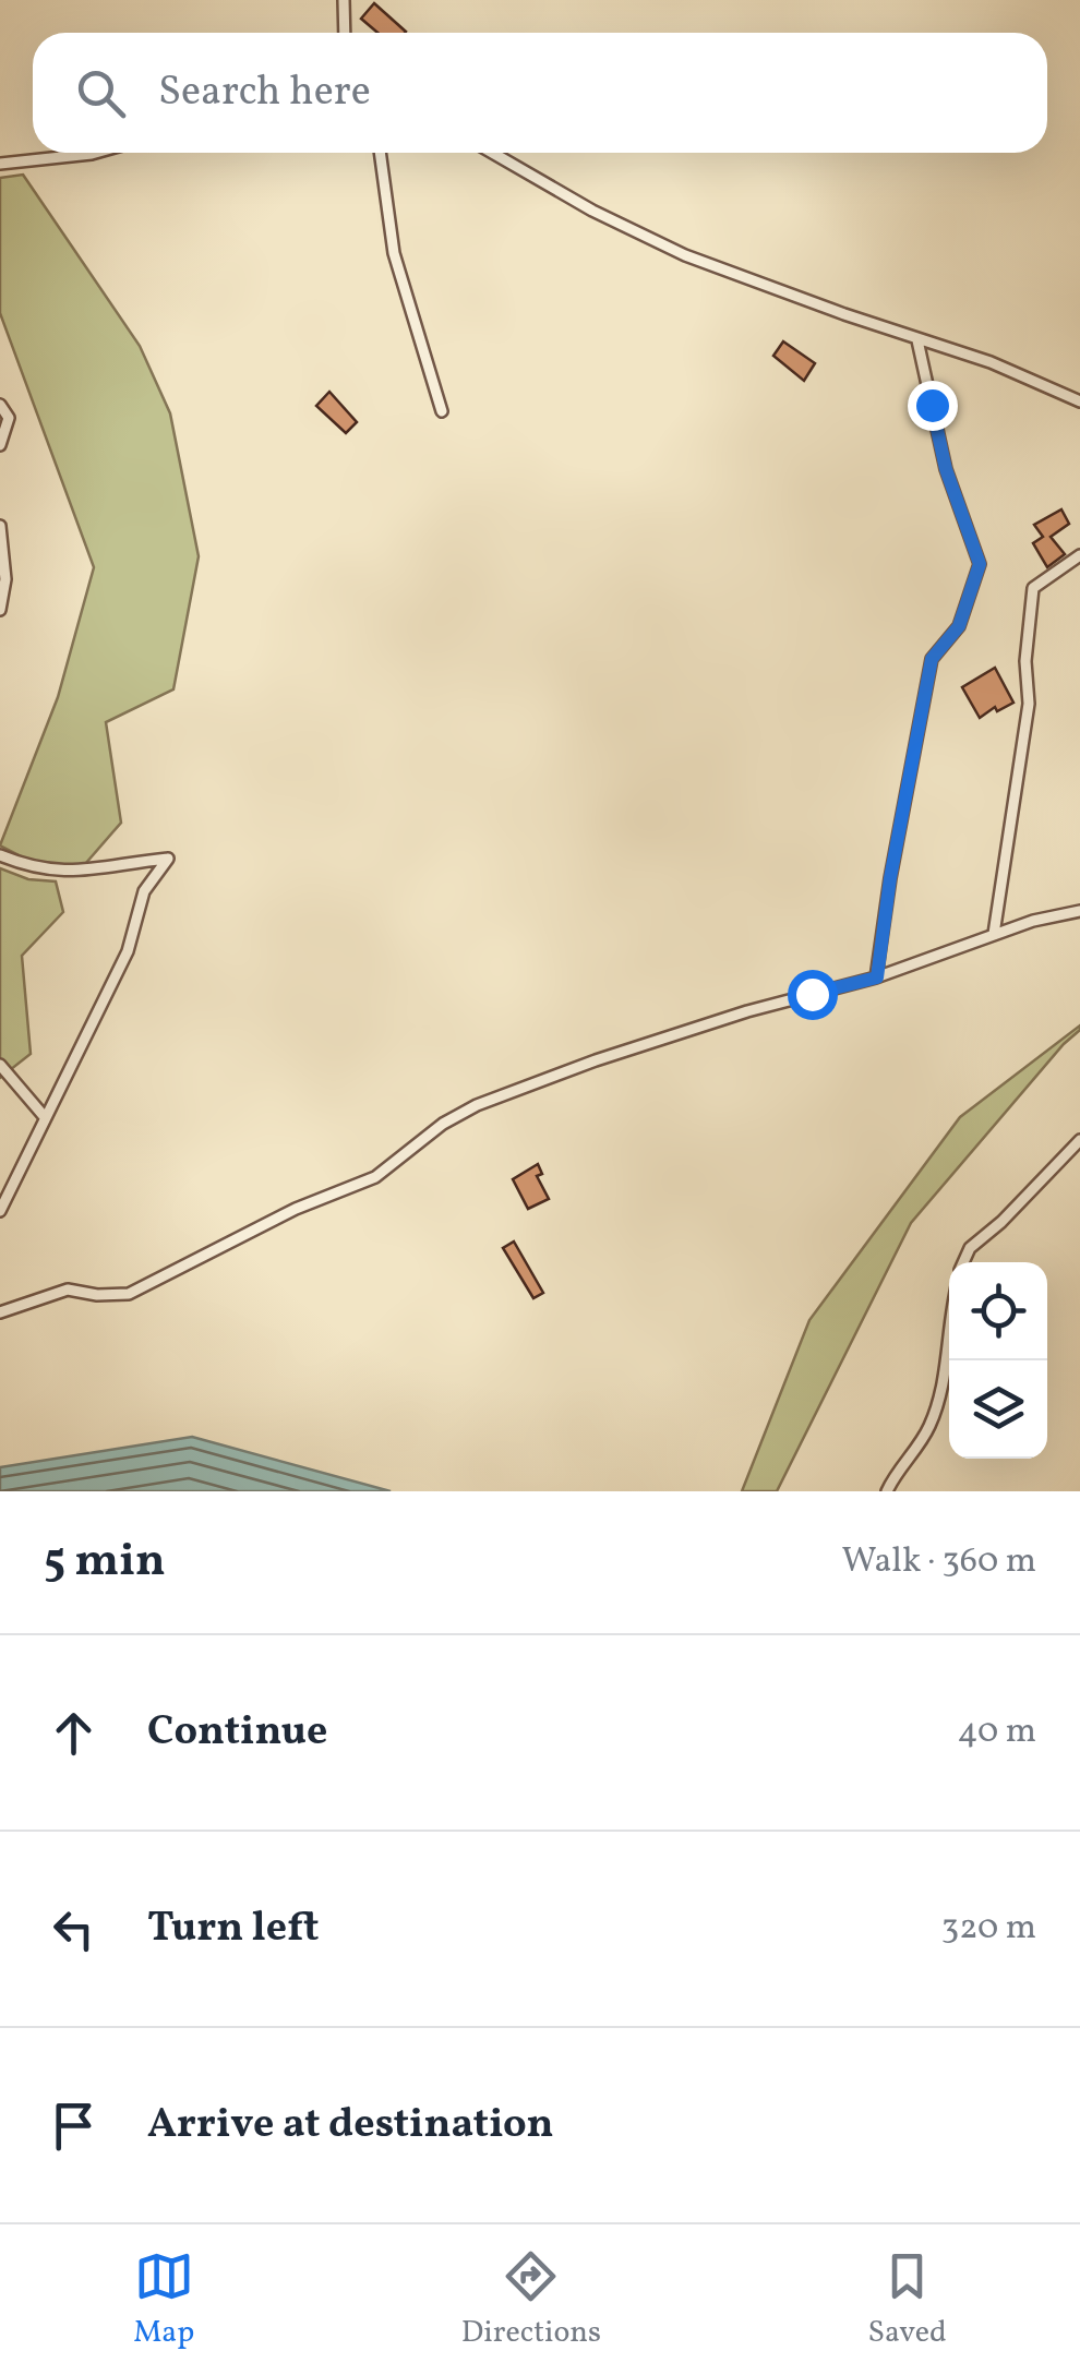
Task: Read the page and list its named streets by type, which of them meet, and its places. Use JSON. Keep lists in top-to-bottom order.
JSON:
{
  "page": {
    "search": "Search here",
    "heading": ["5 min", "Walk · 360 m"],
    "list": [
      ["Continue", "40 m"],
      ["Turn left", "320 m"],
      "Arrive at destination"
    ],
    "nav": ["Map", "Directions", "Saved"]
  }
}
